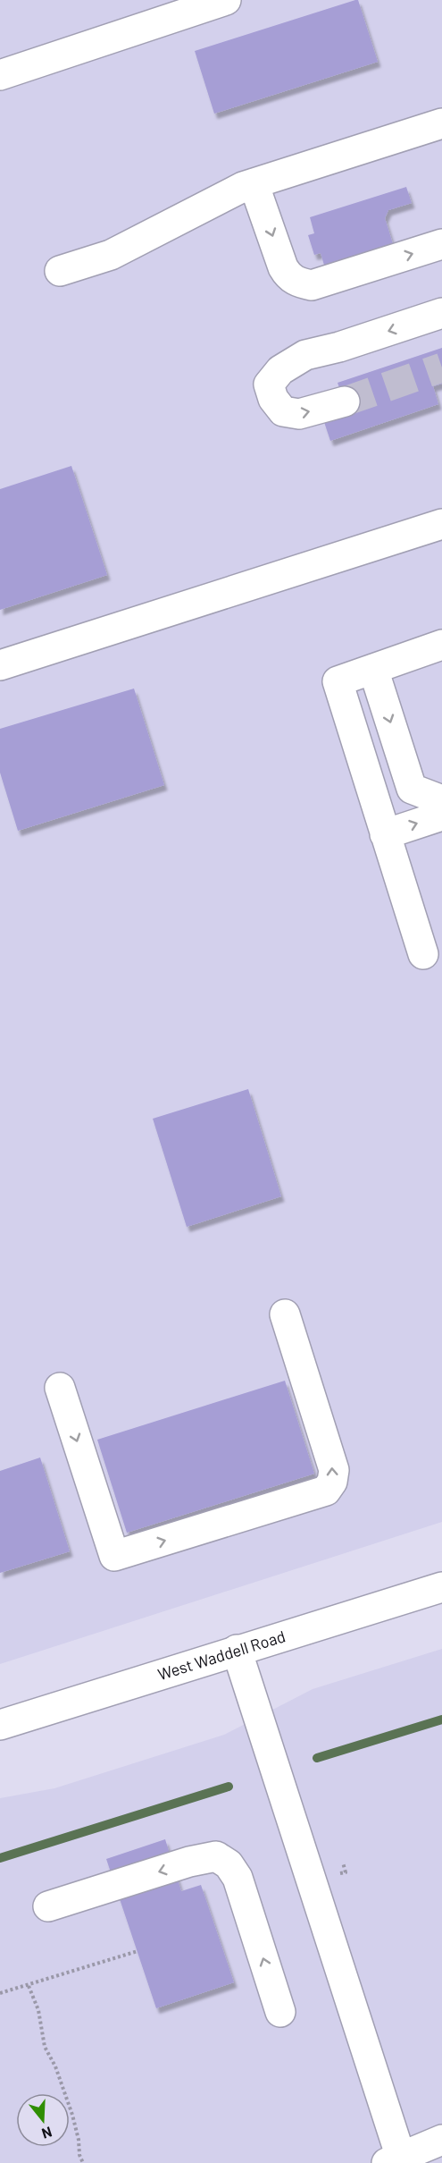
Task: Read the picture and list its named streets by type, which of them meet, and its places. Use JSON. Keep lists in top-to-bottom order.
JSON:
{
  "streets": {
    "main road": ["West Waddell Road"]
  },
  "north": "bottom"
}
